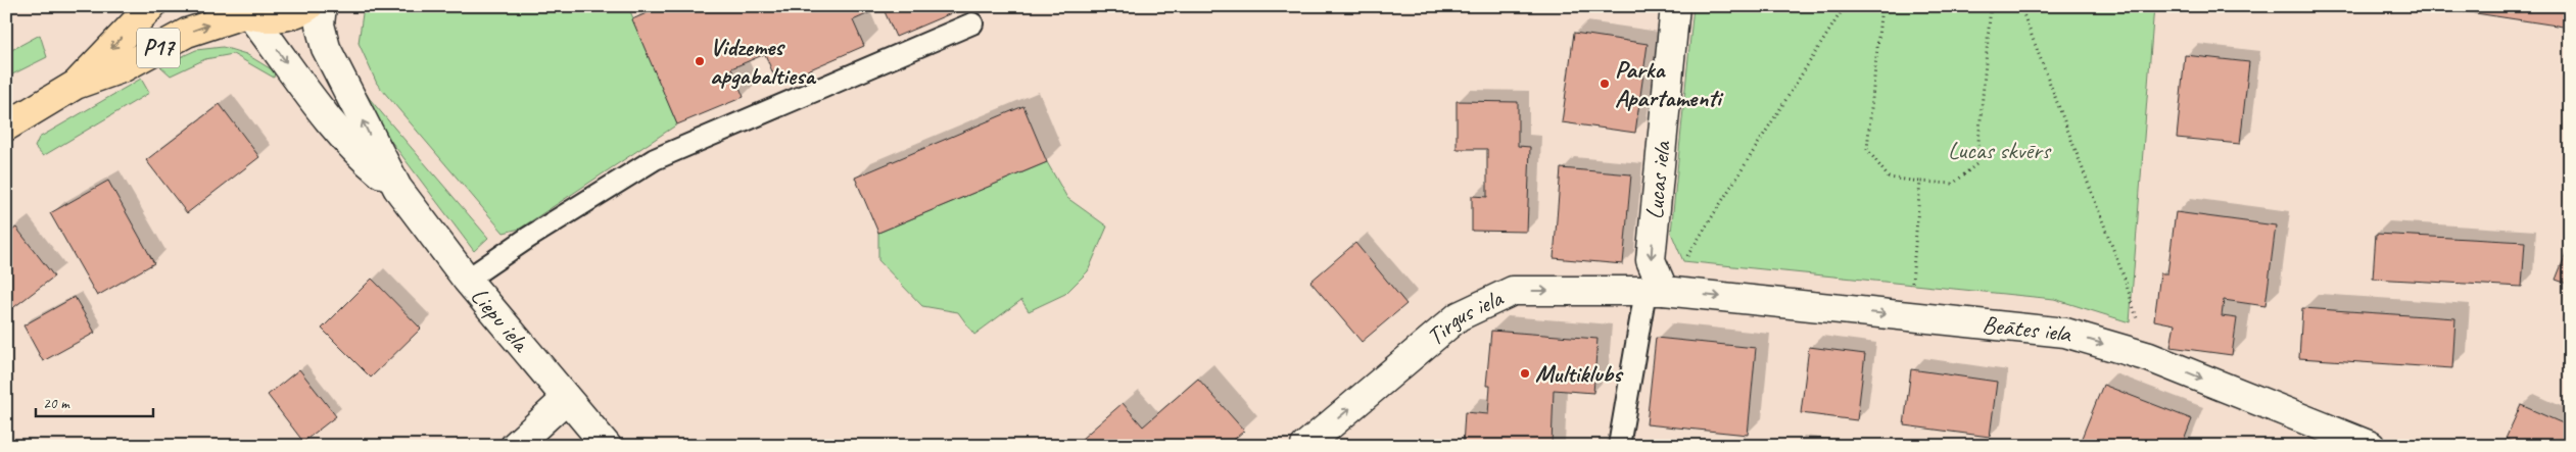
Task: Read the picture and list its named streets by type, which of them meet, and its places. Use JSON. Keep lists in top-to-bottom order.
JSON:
{
  "streets": {
    "main road": ["P17"],
    "street": [
      "Lucas iela",
      "Liepu iela",
      "Tirgus iela",
      "Beātes iela"
    ]
  },
  "crossings": [
    ["P17", "Liepu iela"],
    ["Lucas iela", "Tirgus iela"],
    ["Lucas iela", "Beātes iela"],
    ["Tirgus iela", "Beātes iela"]
  ],
  "one_way": ["Lucas iela", "Tirgus iela", "Beātes iela"],
  "parks": ["Lucas skvērs"],
  "places": ["Vidzemes apgabaltiesa", "Parka Apartamenti", "Multiklubs"],
  "scale_bar": "20 m"
}
